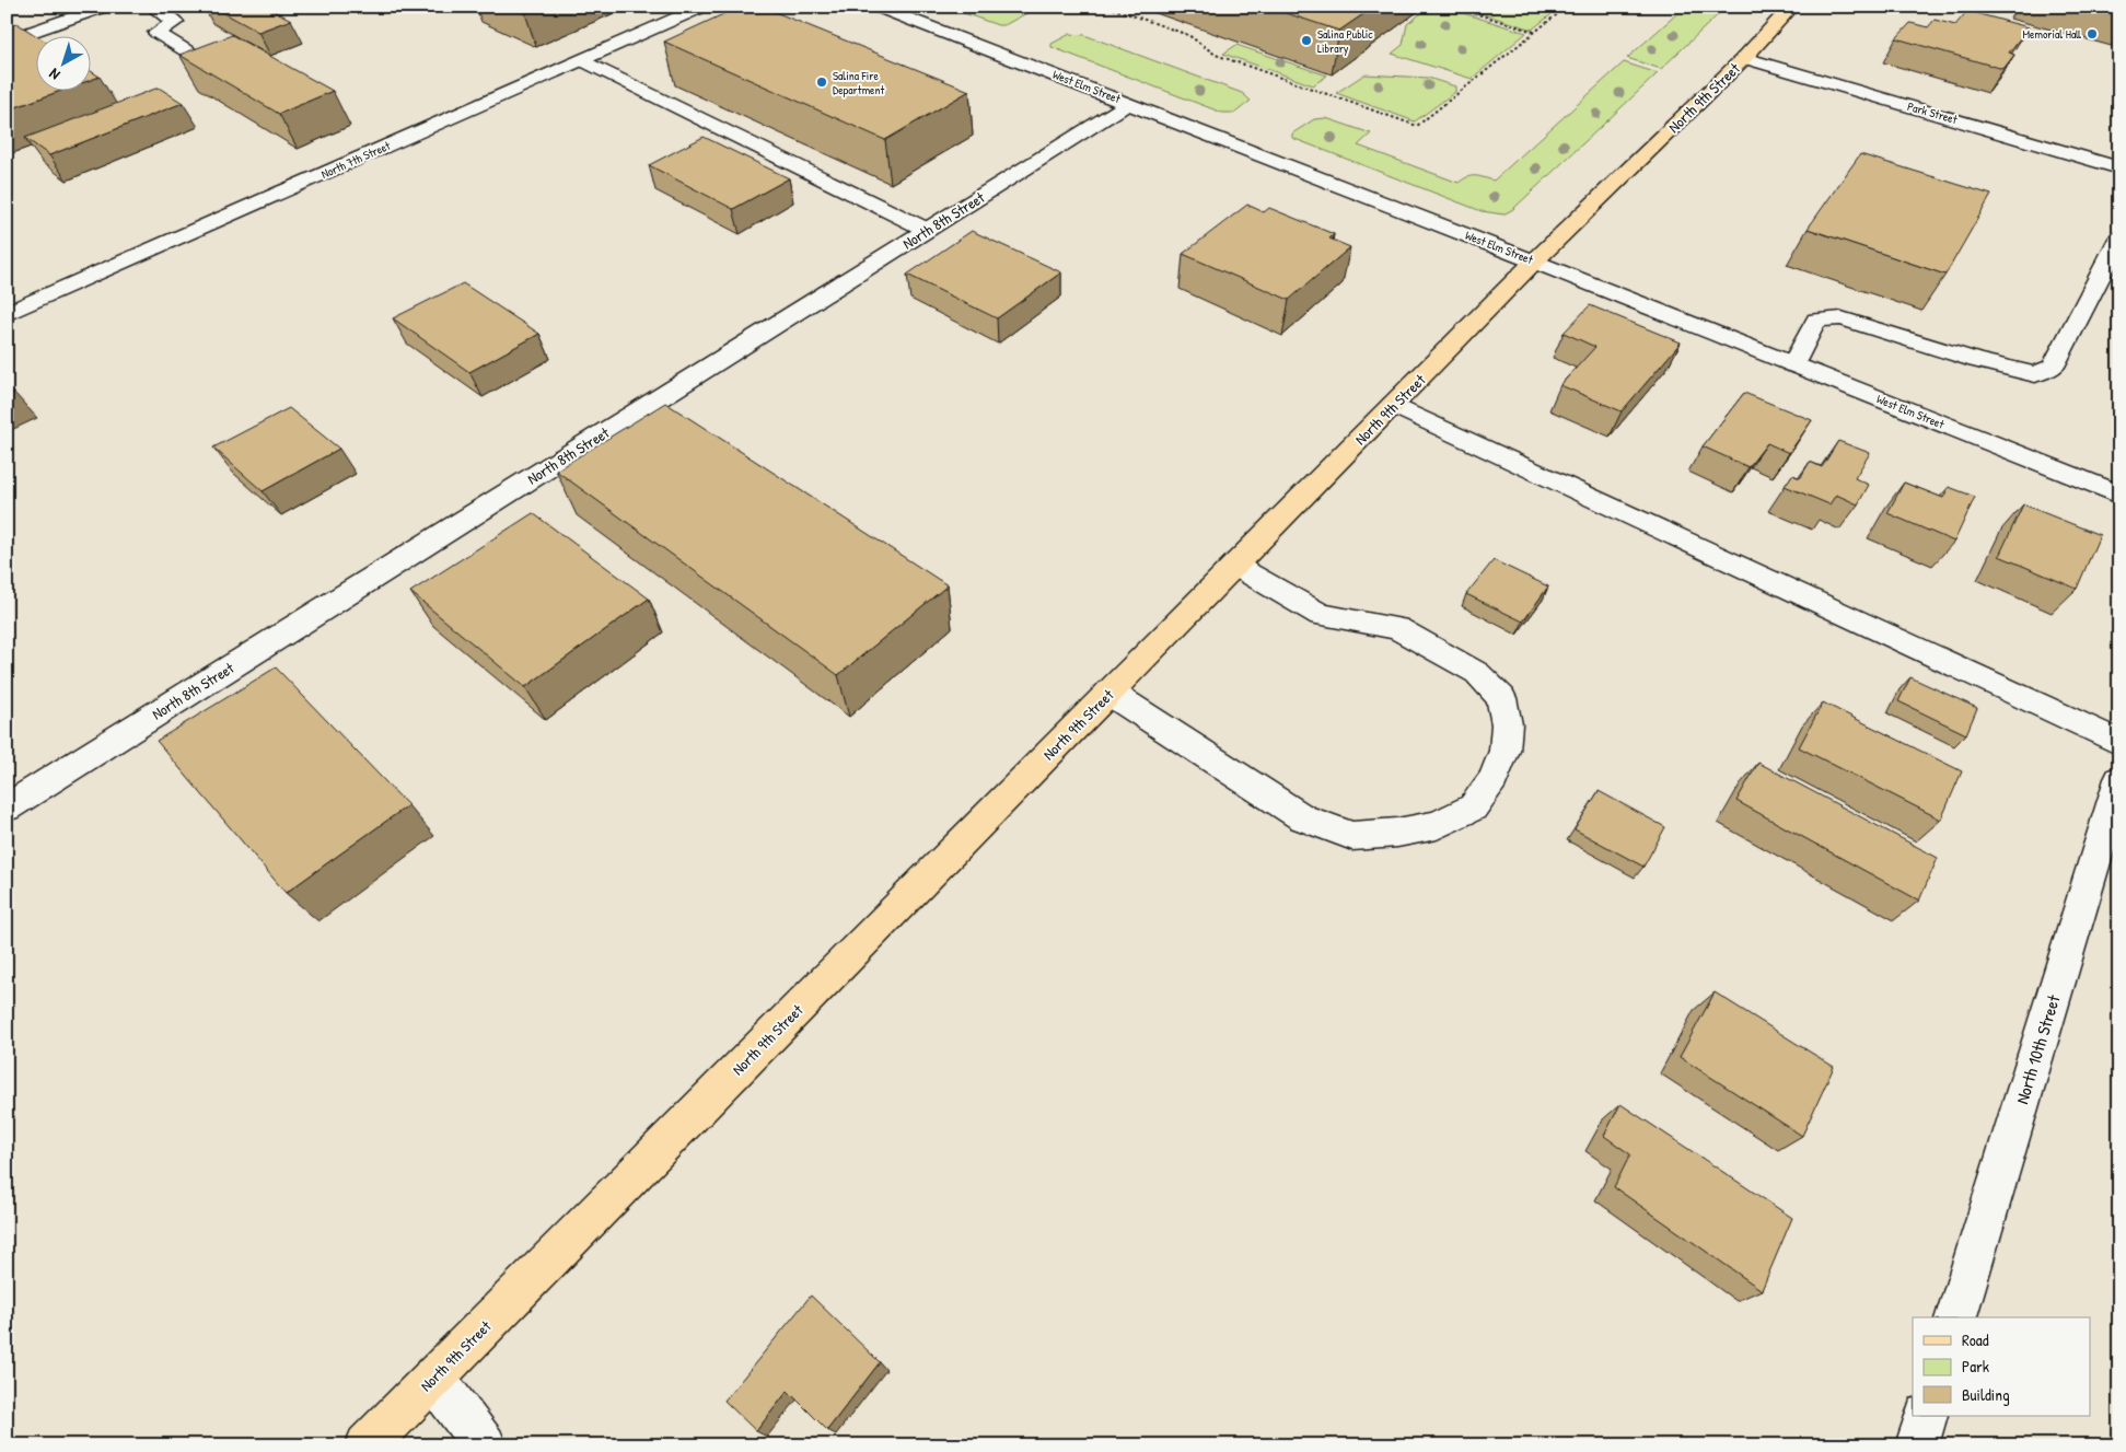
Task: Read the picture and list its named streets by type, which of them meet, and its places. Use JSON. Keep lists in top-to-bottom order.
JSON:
{
  "streets": {
    "main road": ["North 9th Street"],
    "street": [
      "West Elm Street",
      "Park Street",
      "North 7th Street",
      "North 8th Street",
      "North 10th Street"
    ]
  },
  "crossings": [
    ["West Elm Street", "North 9th Street"],
    ["West Elm Street", "North 8th Street"],
    ["North 9th Street", "Park Street"]
  ],
  "places": ["Memorial Hall", "Salina Public Library", "Salina Fire Department"],
  "legend": ["Road", "Park", "Building"],
  "north": "bottom left"
}
